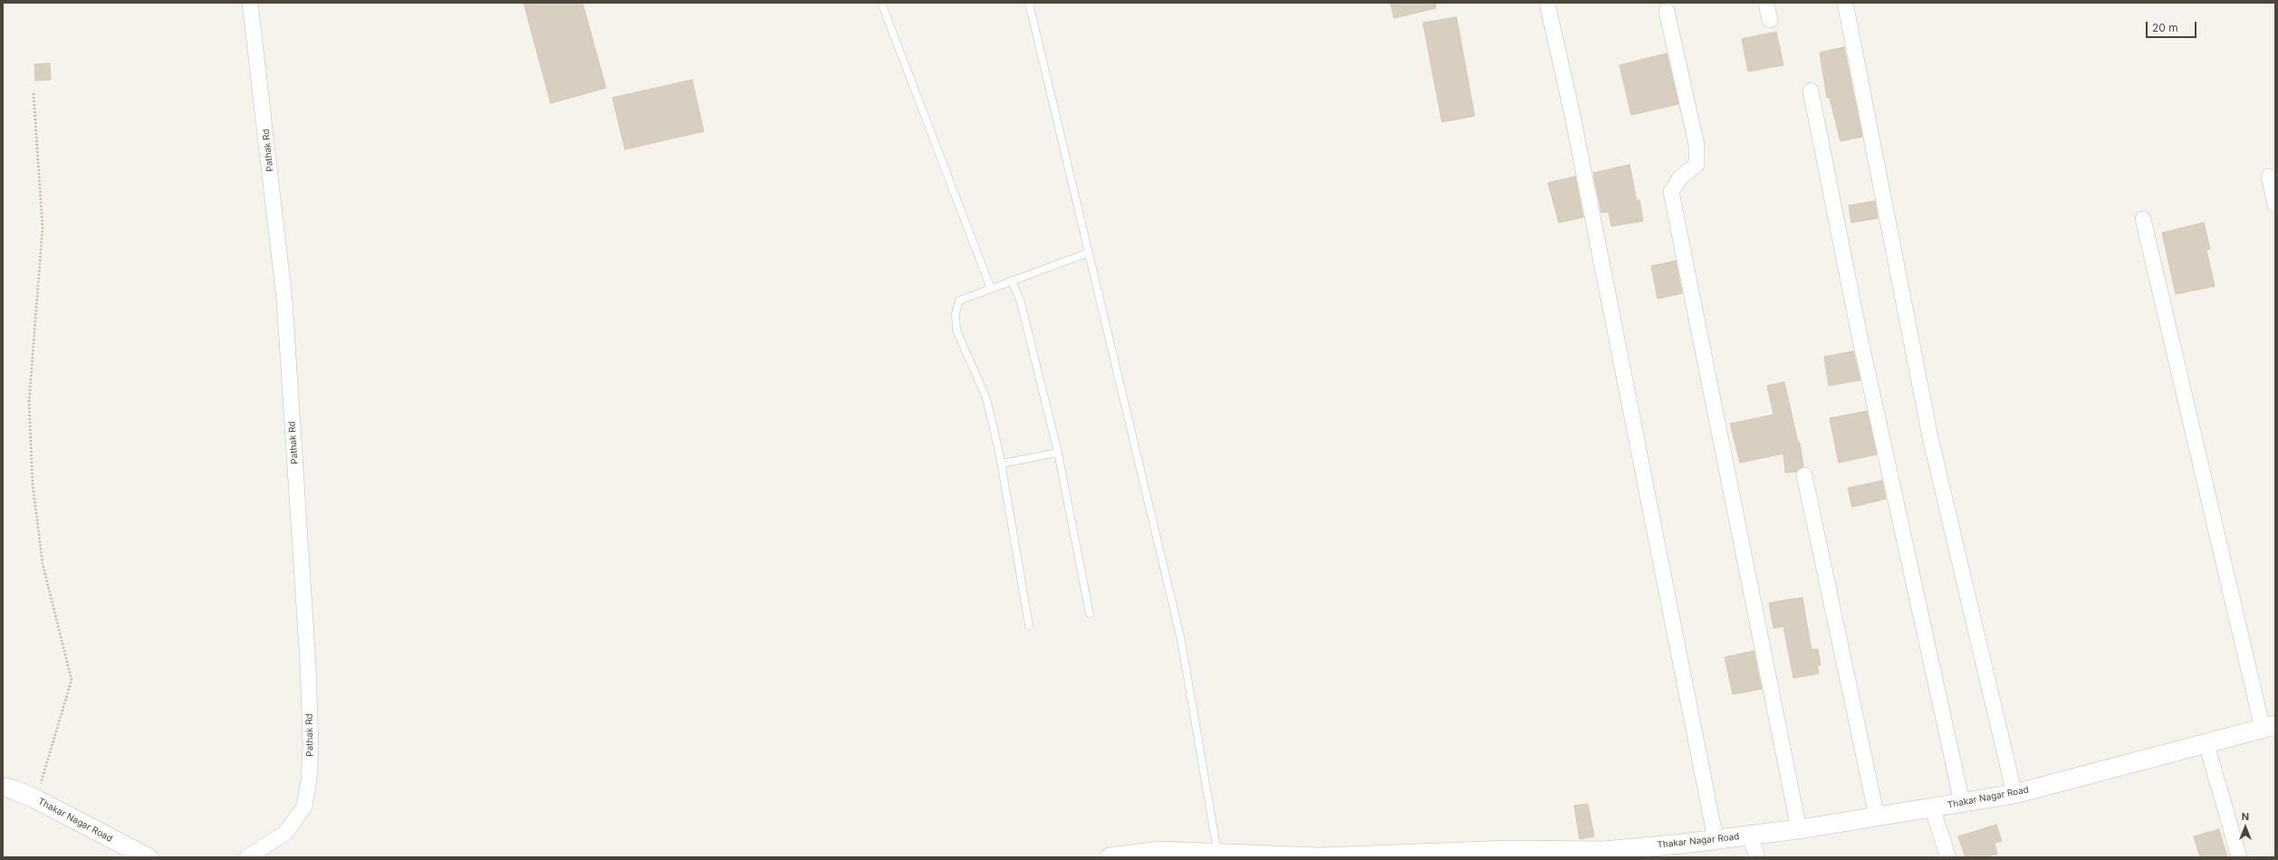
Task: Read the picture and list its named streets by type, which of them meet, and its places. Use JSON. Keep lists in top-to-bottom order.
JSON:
{
  "streets": {
    "street": ["Pathak Rd", "Thakar Nagar Road"]
  },
  "scale_bar": "20 m",
  "north": "top"
}
